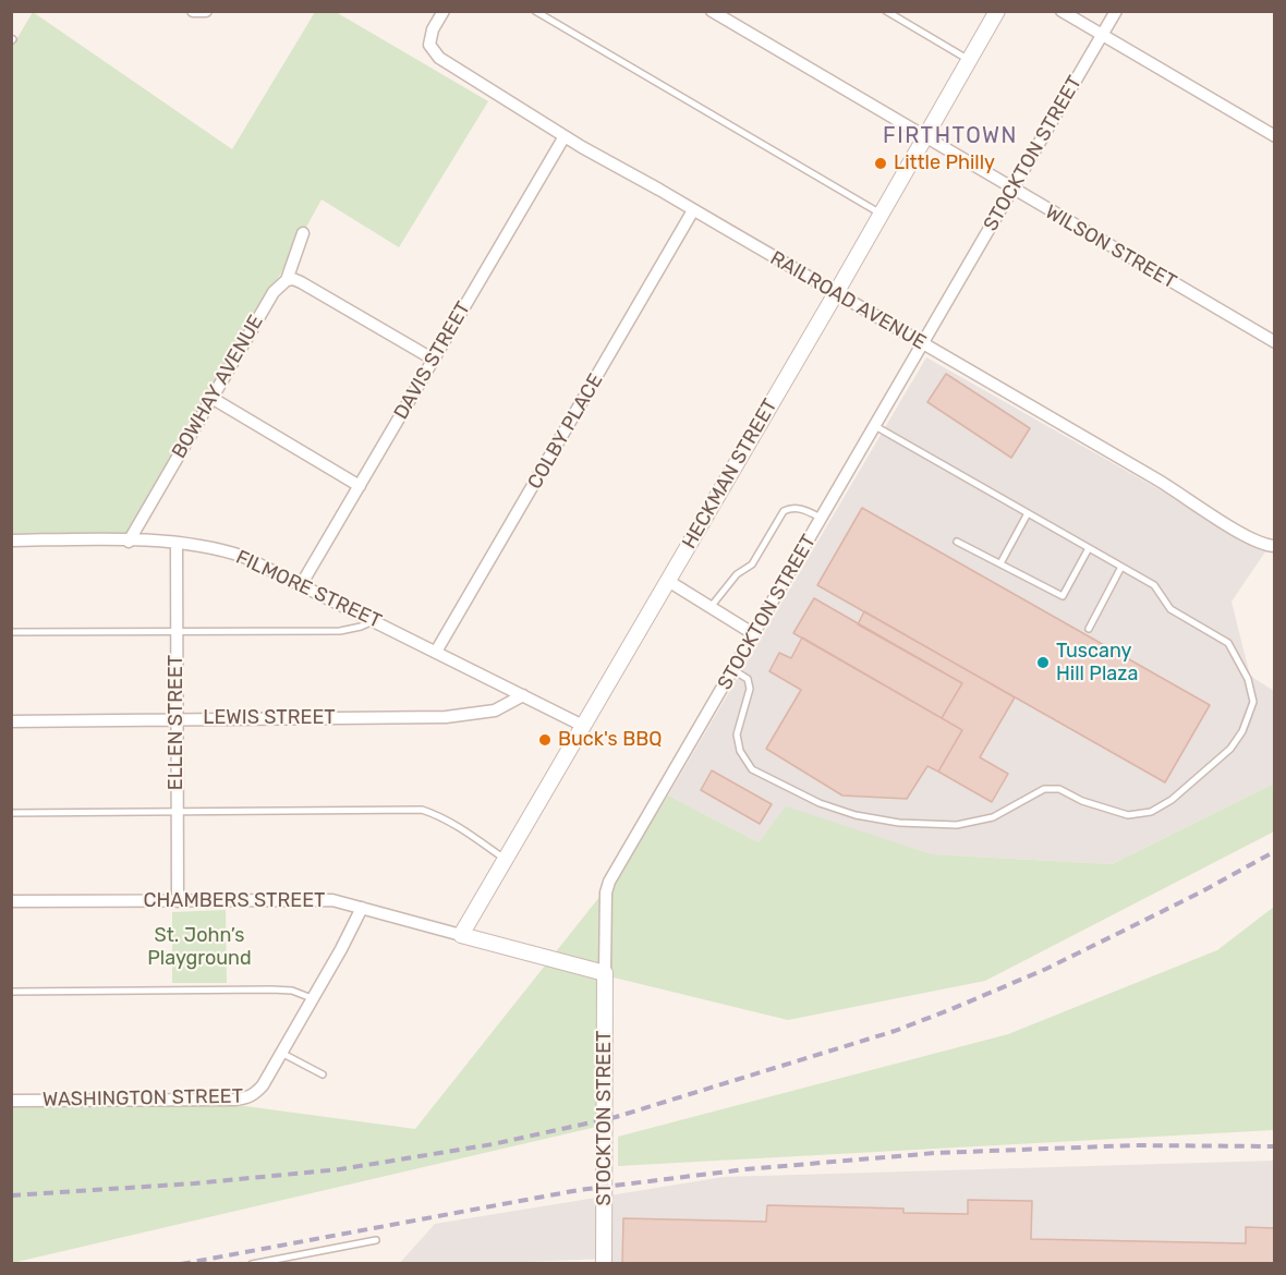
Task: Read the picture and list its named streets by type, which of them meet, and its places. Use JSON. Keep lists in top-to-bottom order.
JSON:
{
  "streets": {
    "street": [
      "STOCKTON STREET",
      "WILSON STREET",
      "RAILROAD AVENUE",
      "DAVIS STREET",
      "BOWHAY AVENUE",
      "COLBY PLACE",
      "HECKMAN STREET",
      "FILMORE STREET",
      "LEWIS STREET",
      "ELLEN STREET",
      "CHAMBERS STREET",
      "WASHINGTON STREET"
    ]
  },
  "crossings": [
    ["STOCKTON STREET", "WILSON STREET"],
    ["STOCKTON STREET", "RAILROAD AVENUE"],
    ["STOCKTON STREET", "CHAMBERS STREET"],
    ["WILSON STREET", "HECKMAN STREET"],
    ["RAILROAD AVENUE", "DAVIS STREET"],
    ["RAILROAD AVENUE", "COLBY PLACE"],
    ["RAILROAD AVENUE", "HECKMAN STREET"],
    ["DAVIS STREET", "FILMORE STREET"],
    ["BOWHAY AVENUE", "FILMORE STREET"],
    ["COLBY PLACE", "FILMORE STREET"],
    ["HECKMAN STREET", "FILMORE STREET"],
    ["HECKMAN STREET", "CHAMBERS STREET"],
    ["FILMORE STREET", "LEWIS STREET"],
    ["FILMORE STREET", "ELLEN STREET"],
    ["LEWIS STREET", "ELLEN STREET"],
    ["ELLEN STREET", "CHAMBERS STREET"],
    ["CHAMBERS STREET", "WASHINGTON STREET"]
  ],
  "districts": ["FIRTHTOWN"],
  "parks": ["St. John’s Playground"],
  "places": ["Little Philly", "Tuscany Hill Plaza", "Buck's BBQ"]
}
